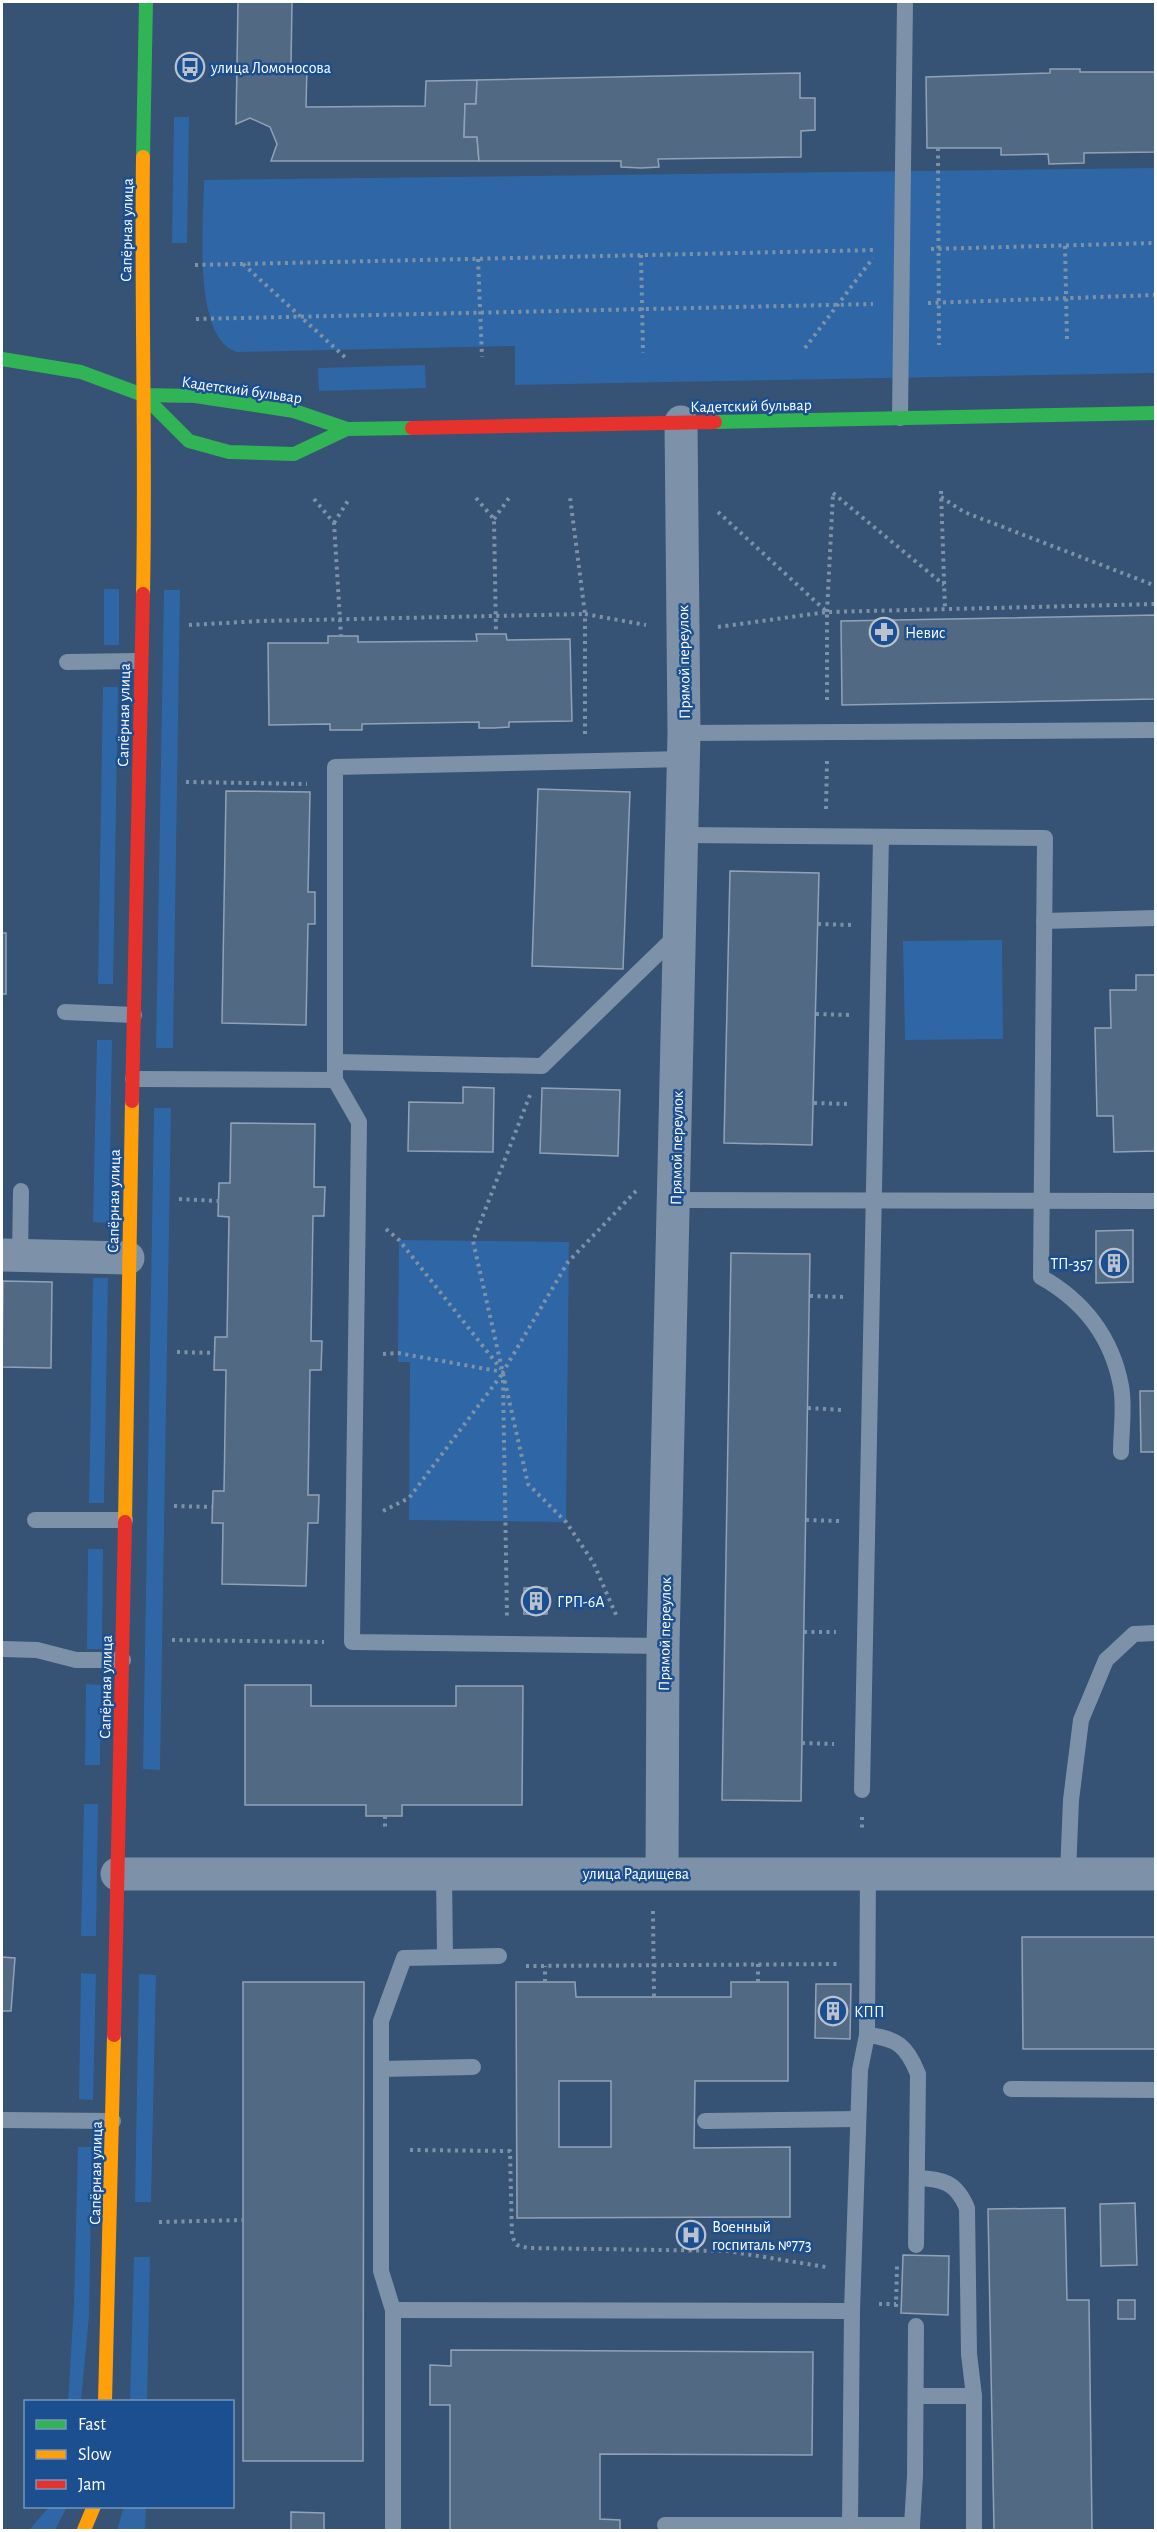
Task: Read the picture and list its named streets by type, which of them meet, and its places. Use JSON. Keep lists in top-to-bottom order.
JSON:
{
  "streets": {
    "street": [
      "Сапёрная улица",
      "Кадетский бульвар",
      "Прямой переулок",
      "улица Радищева"
    ]
  },
  "crossings": [
    ["Сапёрная улица", "Кадетский бульвар"],
    ["Сапёрная улица", "улица Радищева"],
    ["Кадетский бульвар", "Прямой переулок"],
    ["Прямой переулок", "улица Радищева"]
  ],
  "places": {
    "bus stop": ["улица Ломоносова"],
    "pharmacy": ["Невис"],
    "building": ["ТП-357", "ГРП-6А", "КПП"],
    "hospital": ["Военный госпиталь №773"]
  },
  "legend": ["Fast", "Slow", "Jam"]
}
